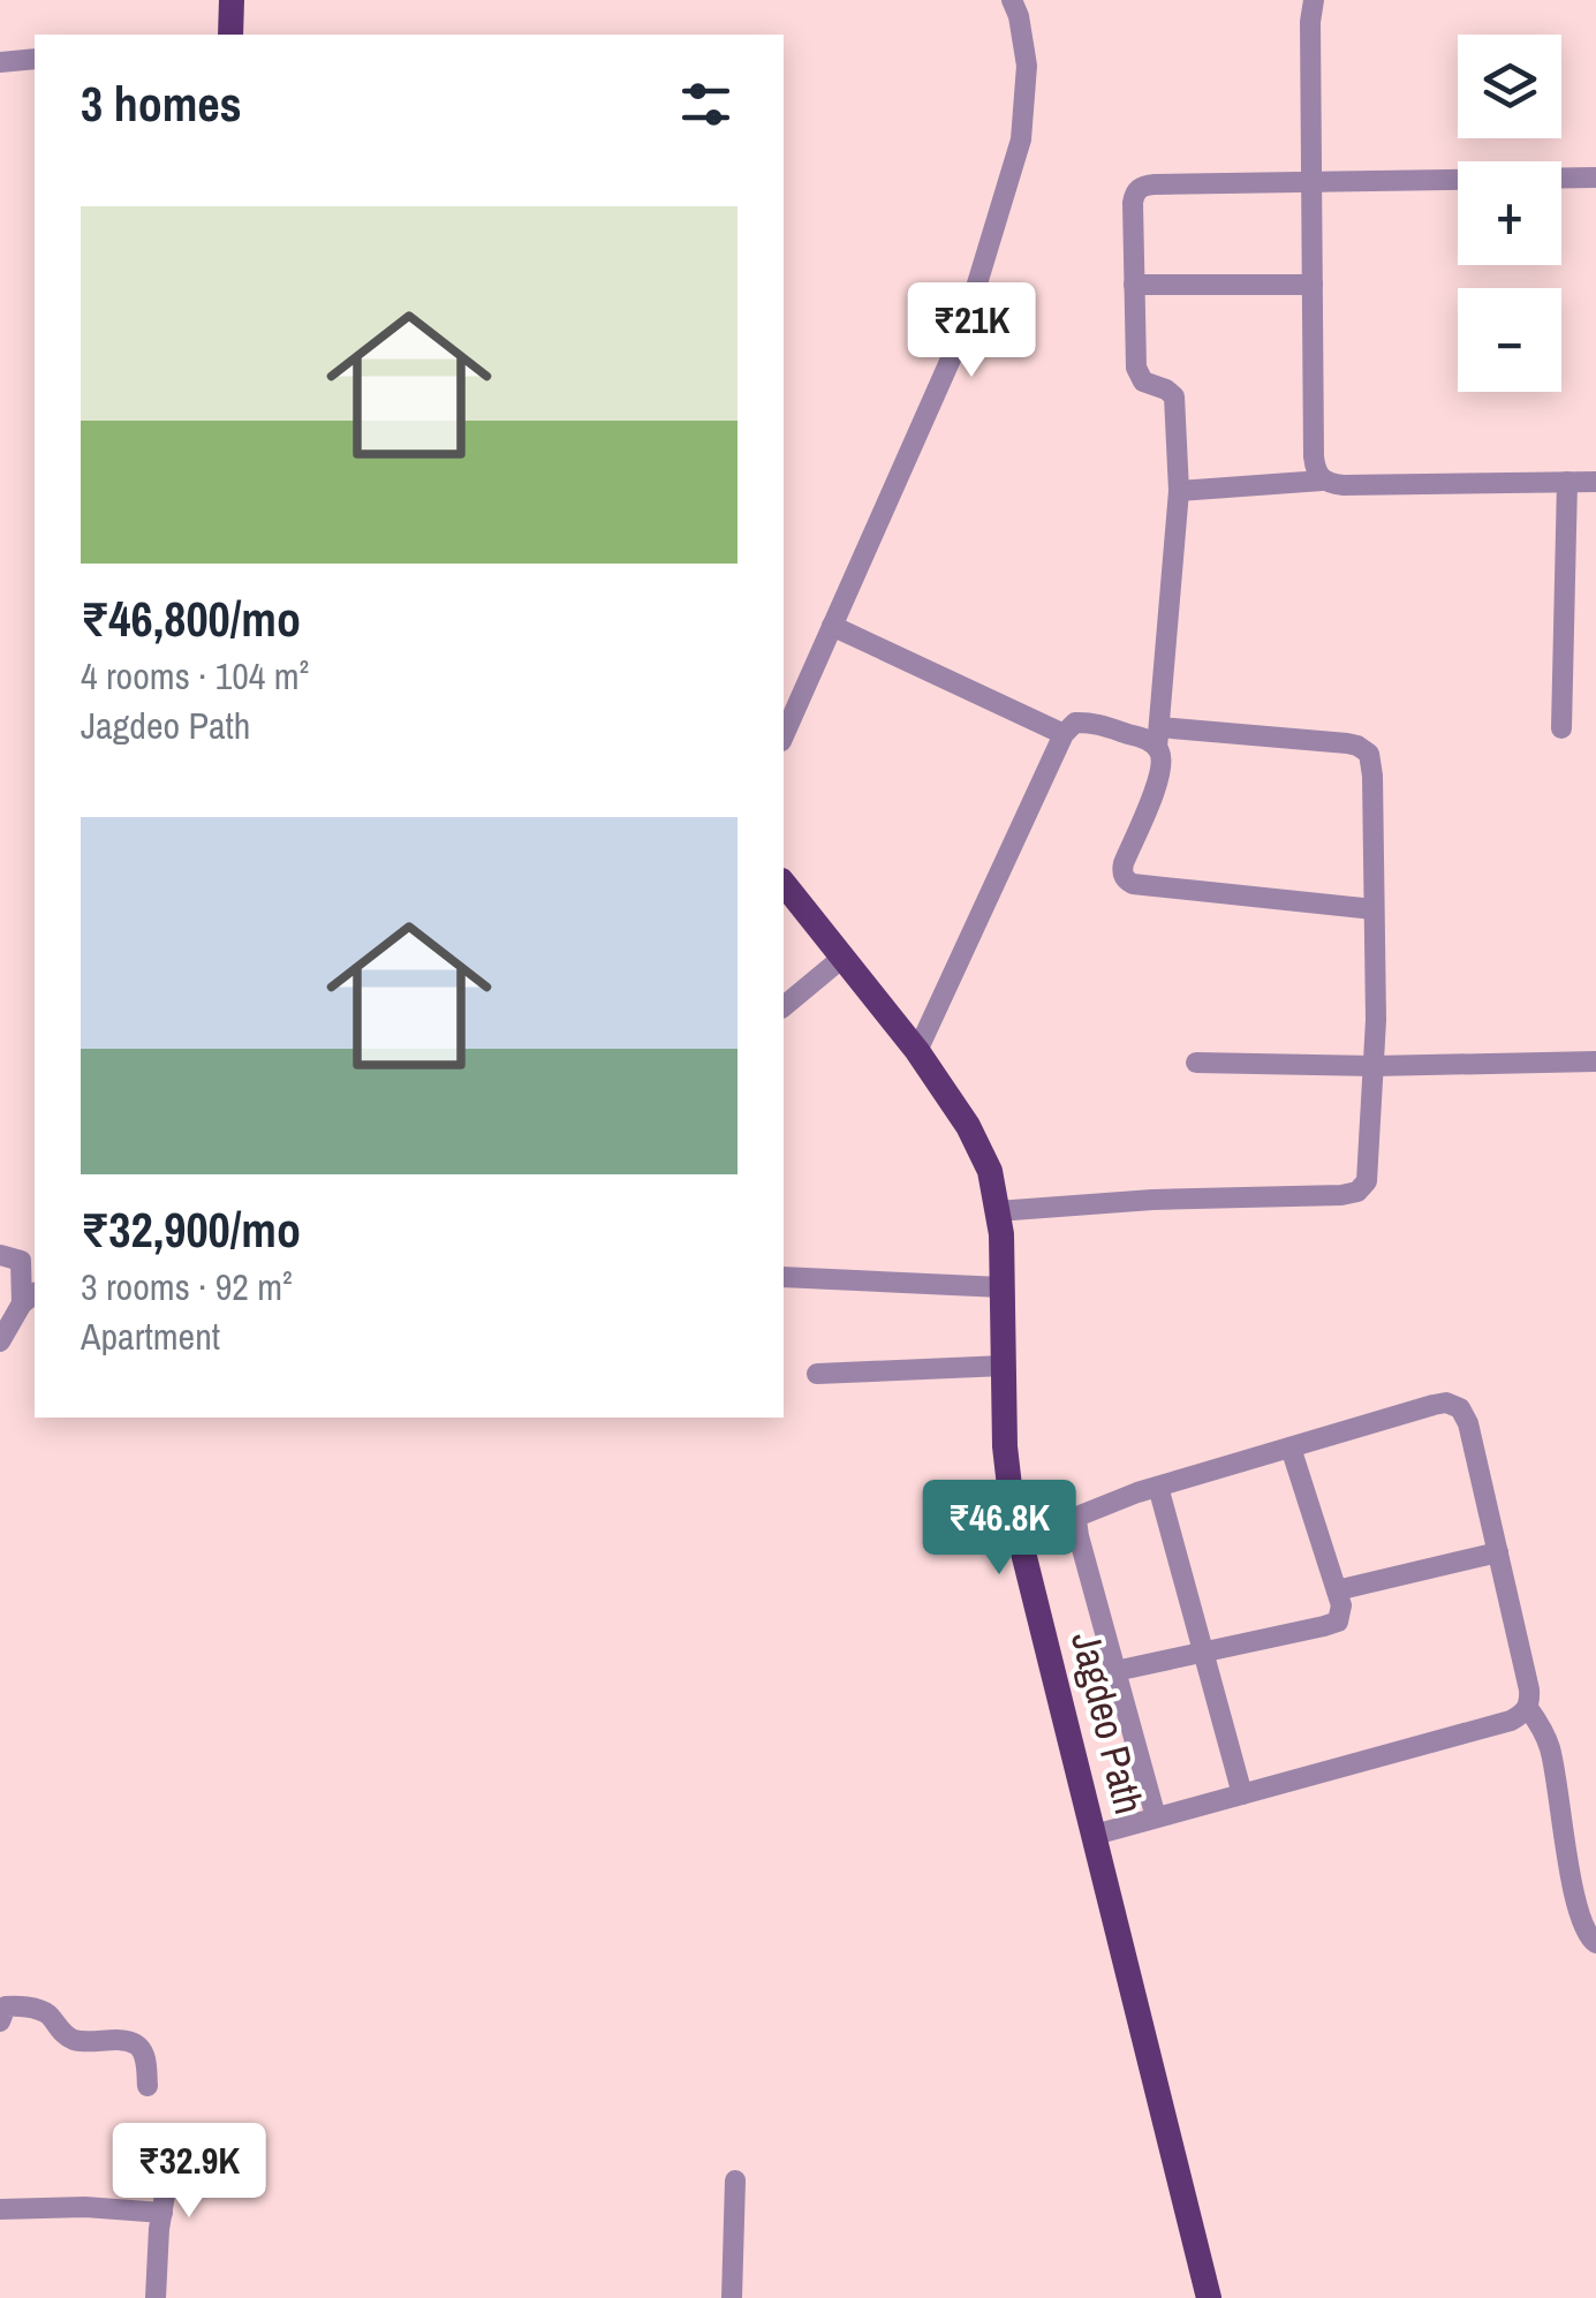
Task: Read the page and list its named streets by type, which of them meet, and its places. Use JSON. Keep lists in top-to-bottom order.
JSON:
{
  "streets": {
    "main road": ["Jagdeo Path"]
  },
  "page": {
    "map_buttons": ["+", "−"],
    "heading": "3 homes",
    "list": [
      {
        "name": "₹46,800/mo",
        "note": "4 rooms · 104 m² · Jagdeo Path"
      },
      {
        "name": "₹32,900/mo",
        "note": "3 rooms · 92 m² · Apartment"
      }
    ],
    "price": ["₹21K", "₹46.8K", "₹32.9K"]
  }
}
